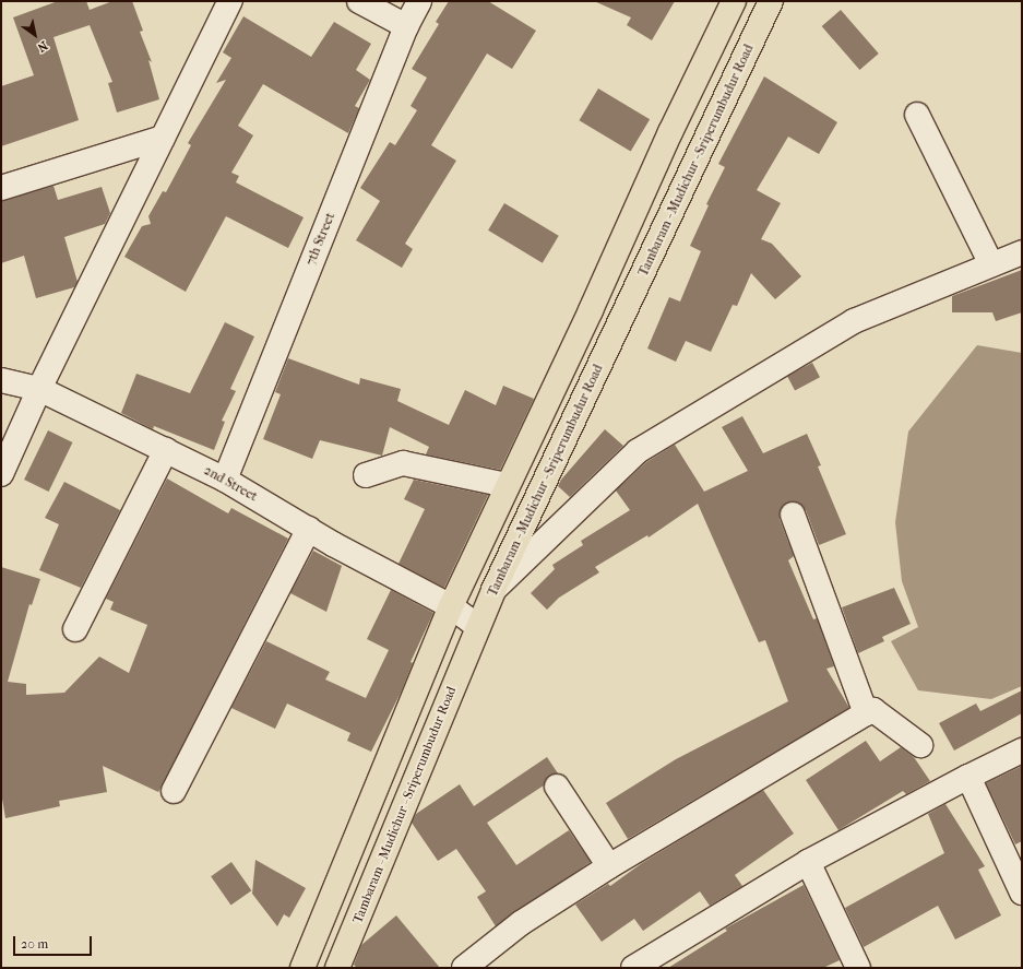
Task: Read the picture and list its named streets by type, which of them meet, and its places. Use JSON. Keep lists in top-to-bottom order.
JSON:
{
  "streets": {
    "main road": ["Tambaram - Mudichur - Sriperumbudur Road"],
    "street": ["7th Street", "2nd Street"]
  },
  "crossings": [
    ["Tambaram - Mudichur - Sriperumbudur Road", "2nd Street"],
    ["7th Street", "2nd Street"]
  ],
  "scale_bar": "20 m",
  "north": "bottom right"
}
